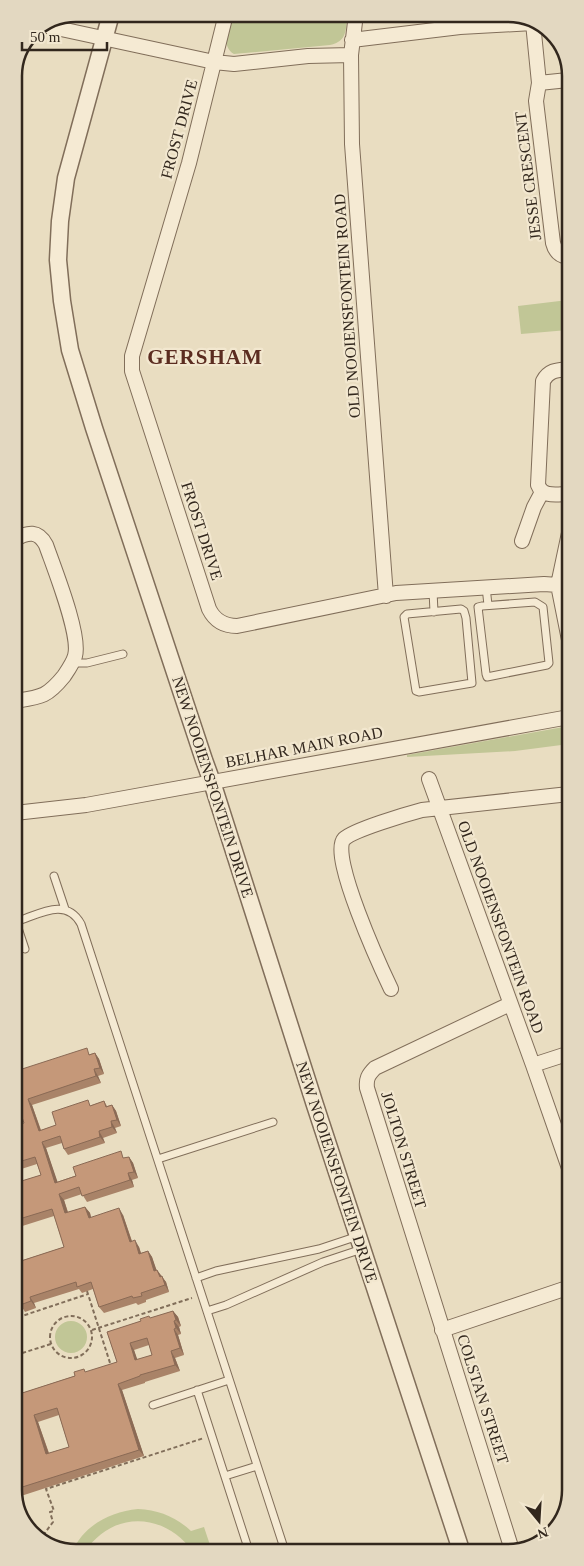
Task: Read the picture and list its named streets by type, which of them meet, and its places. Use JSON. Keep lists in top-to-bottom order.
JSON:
{
  "streets": {
    "street": [
      "FROST DRIVE",
      "JESSE CRESCENT",
      "OLD NOOIENSFONTEIN ROAD",
      "BELHAR MAIN ROAD",
      "NEW NOOIENSFONTEIN DRIVE",
      "JOLTON STREET",
      "COLSTAN STREET"
    ]
  },
  "crossings": [
    ["FROST DRIVE", "OLD NOOIENSFONTEIN ROAD"],
    ["OLD NOOIENSFONTEIN ROAD", "JOLTON STREET"],
    ["BELHAR MAIN ROAD", "NEW NOOIENSFONTEIN DRIVE"],
    ["JOLTON STREET", "COLSTAN STREET"]
  ],
  "districts": ["GERSHAM"],
  "scale_bar": "50 m",
  "north": "bottom"
}
